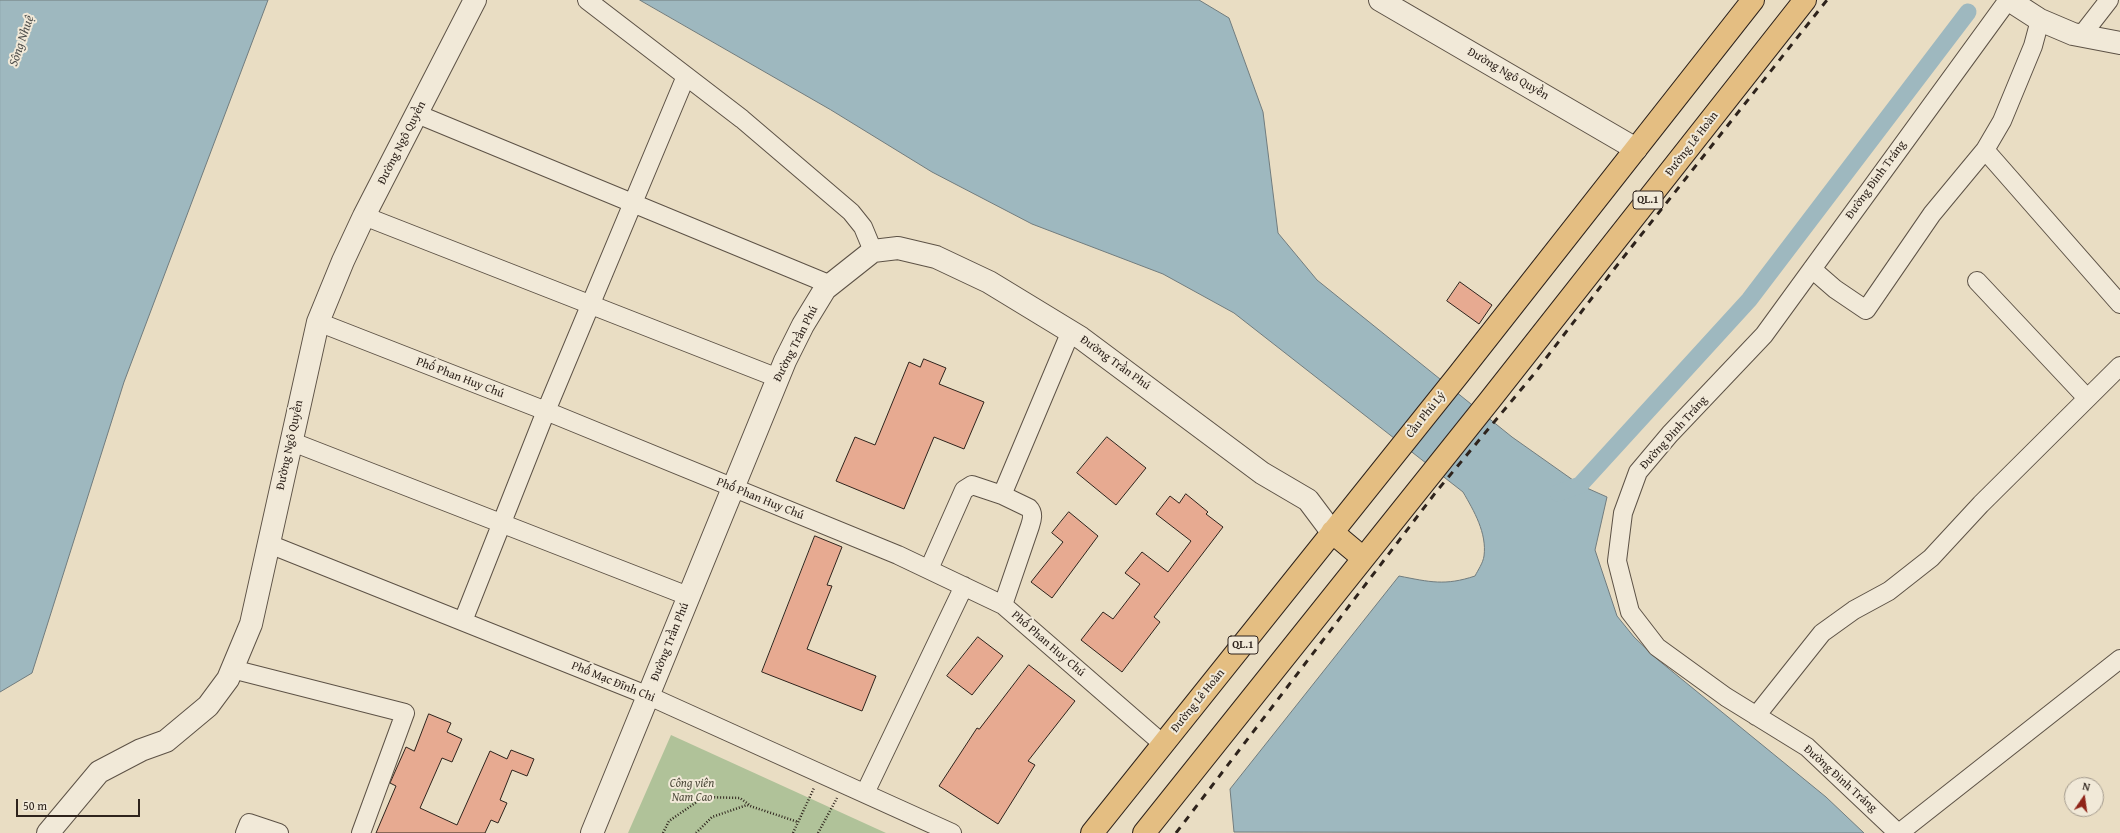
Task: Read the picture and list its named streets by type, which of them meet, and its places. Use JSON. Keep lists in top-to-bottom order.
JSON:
{
  "streets": {
    "main road": ["Đường Lê Hoàn", "QL.1", "Cầu Phủ Lý"],
    "street": [
      "Đường Ngô Quyền",
      "Đường Đinh Tráng",
      "Đường Trần Phú",
      "Phố Phan Huy Chú",
      "Phố Mạc Đĩnh Chi"
    ]
  },
  "crossings": [
    ["Đường Ngô Quyền", "QL.1"],
    ["Đường Ngô Quyền", "Phố Phan Huy Chú"],
    ["Đường Ngô Quyền", "Cầu Phủ Lý"],
    ["Đường Ngô Quyền", "Phố Mạc Đĩnh Chi"],
    ["Đường Lê Hoàn", "QL.1"],
    ["Đường Lê Hoàn", "Đường Trần Phú"],
    ["Đường Lê Hoàn", "Phố Phan Huy Chú"],
    ["Đường Lê Hoàn", "Cầu Phủ Lý"],
    ["QL.1", "Cầu Phủ Lý"],
    ["Đường Trần Phú", "Phố Phan Huy Chú"],
    ["Đường Trần Phú", "Phố Mạc Đĩnh Chi"]
  ],
  "water": ["Sông Nhuệ"],
  "parks": ["Công viên Nam Cao"],
  "scale_bar": "50 m",
  "north": "top"
}
